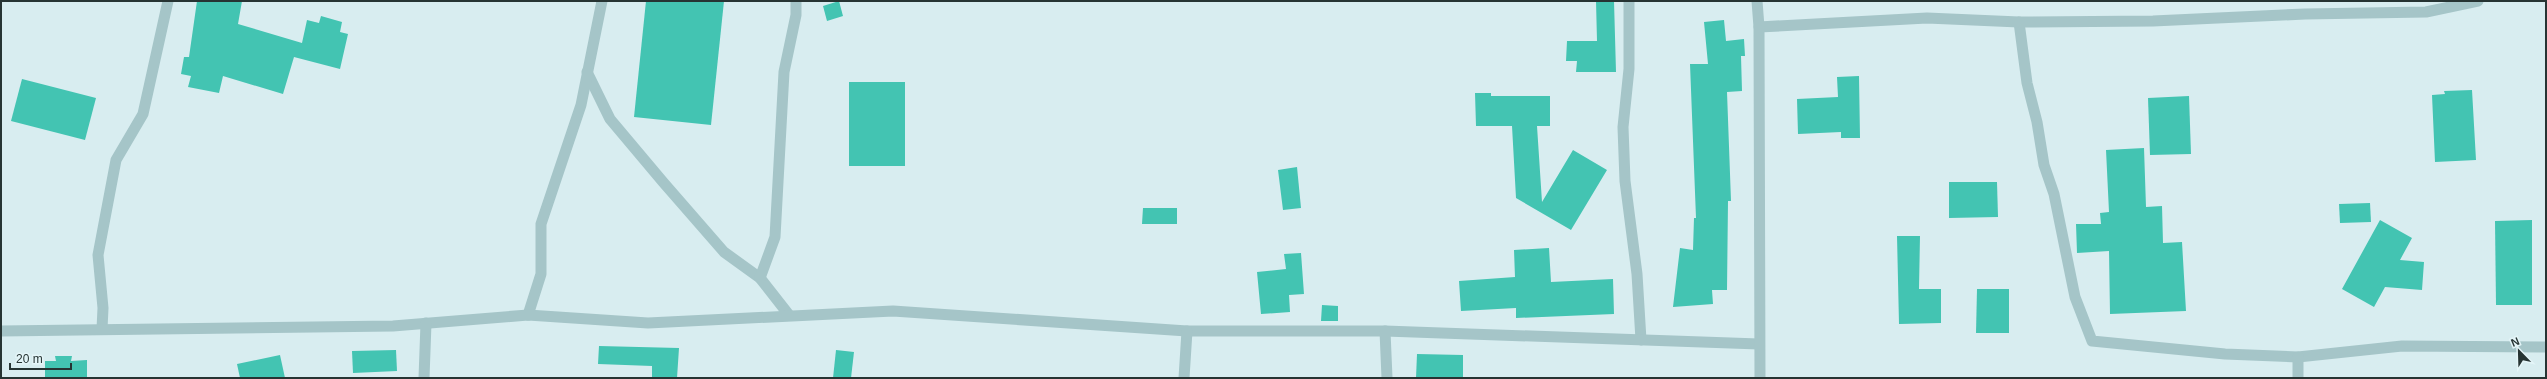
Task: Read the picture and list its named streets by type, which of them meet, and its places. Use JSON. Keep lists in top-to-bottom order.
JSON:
{
  "scale_bar": "20 m",
  "north": "top left"
}
